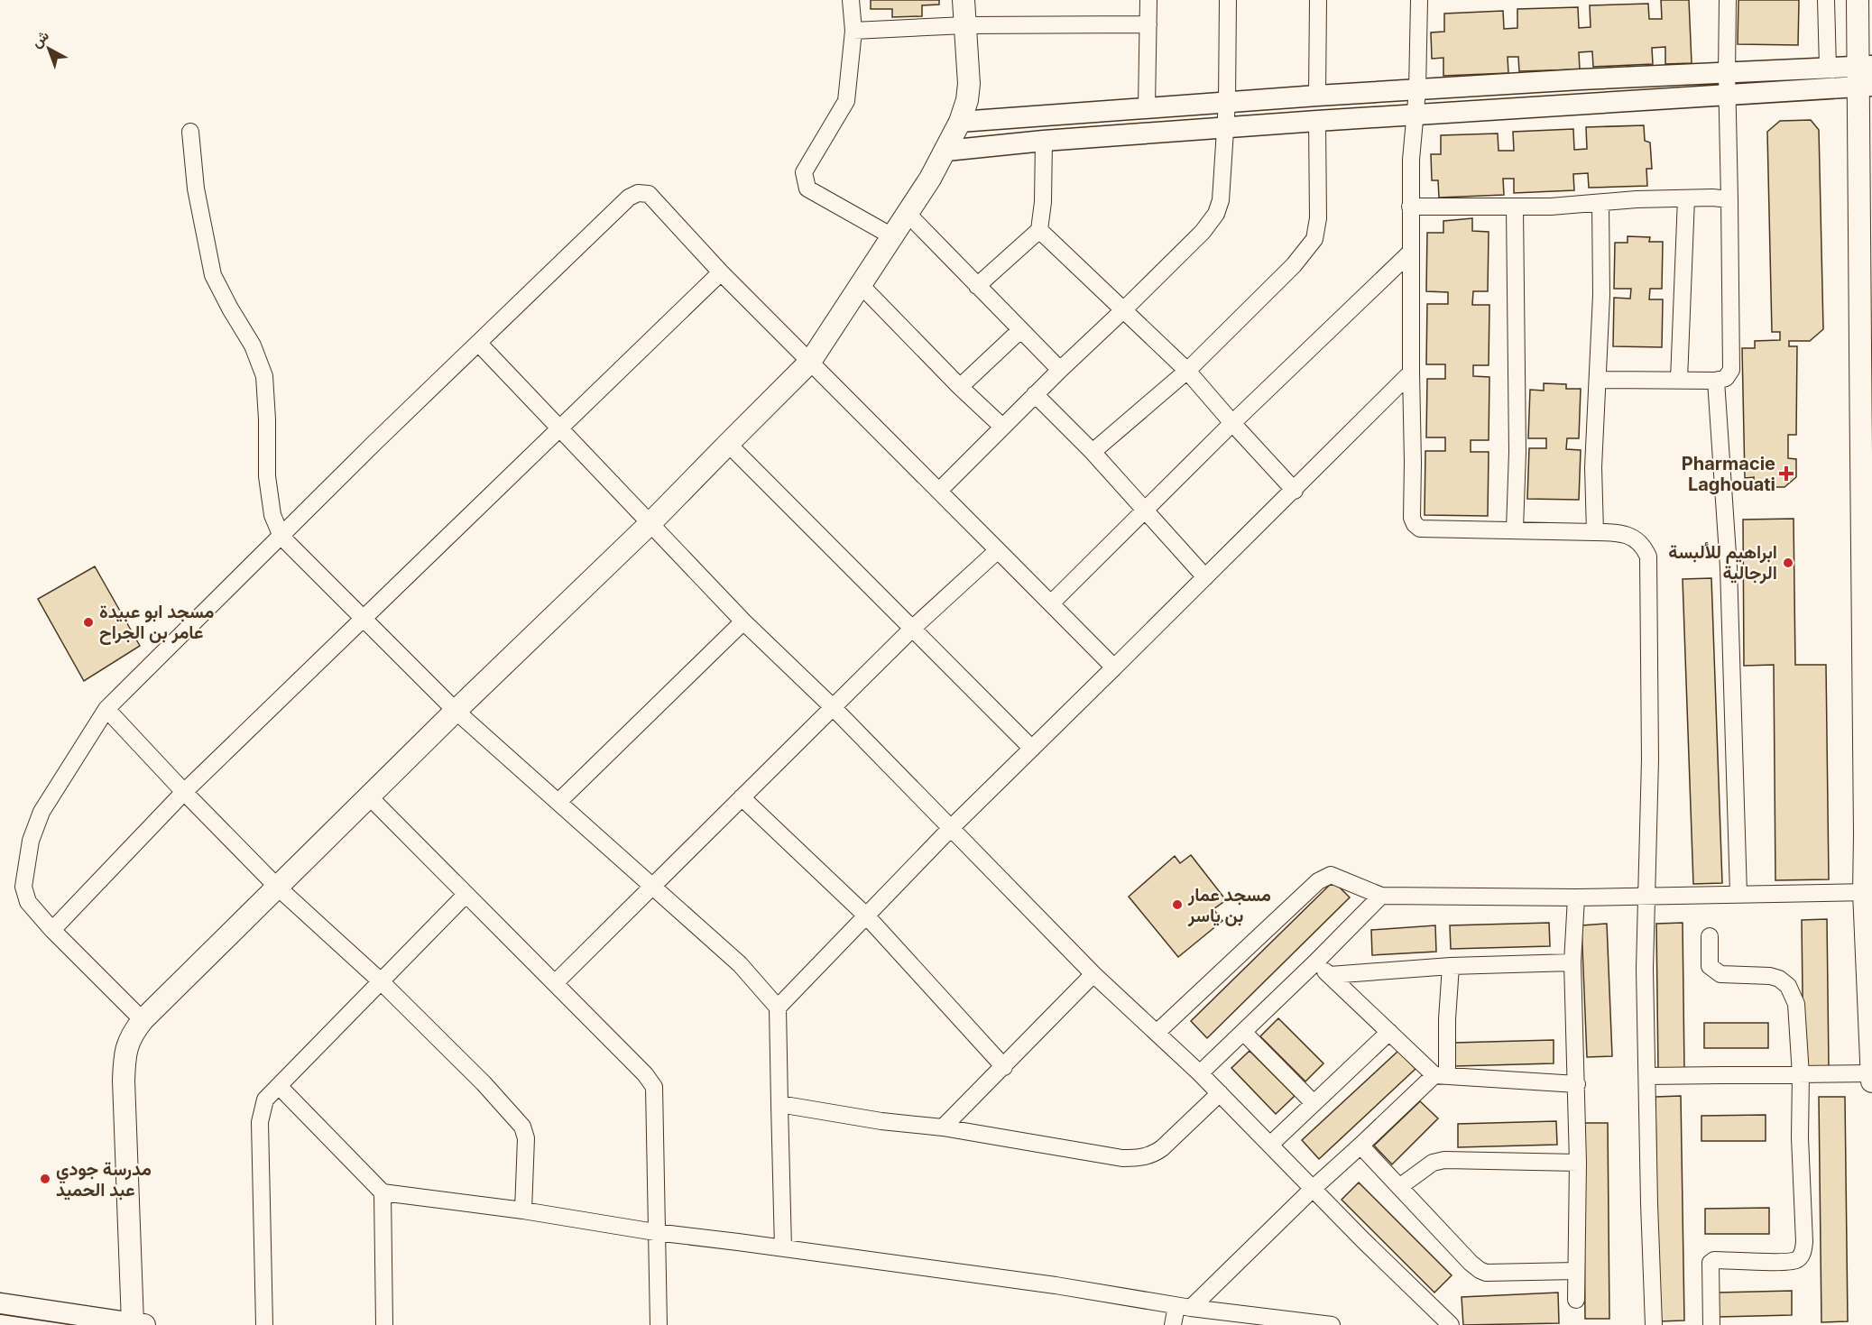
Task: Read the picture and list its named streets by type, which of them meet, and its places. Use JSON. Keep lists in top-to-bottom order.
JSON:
{
  "places": {
    "health": ["Pharmacie Laghouati"],
    "other": [
      "ابراهيم للألبسة الرجالية",
      "مسجد ابو عبيدة عامر بن الجراح",
      "مسجد عمار بن ياسر",
      "مدرسة جودي عبد الحميد"
    ]
  },
  "north": "top left"
}
